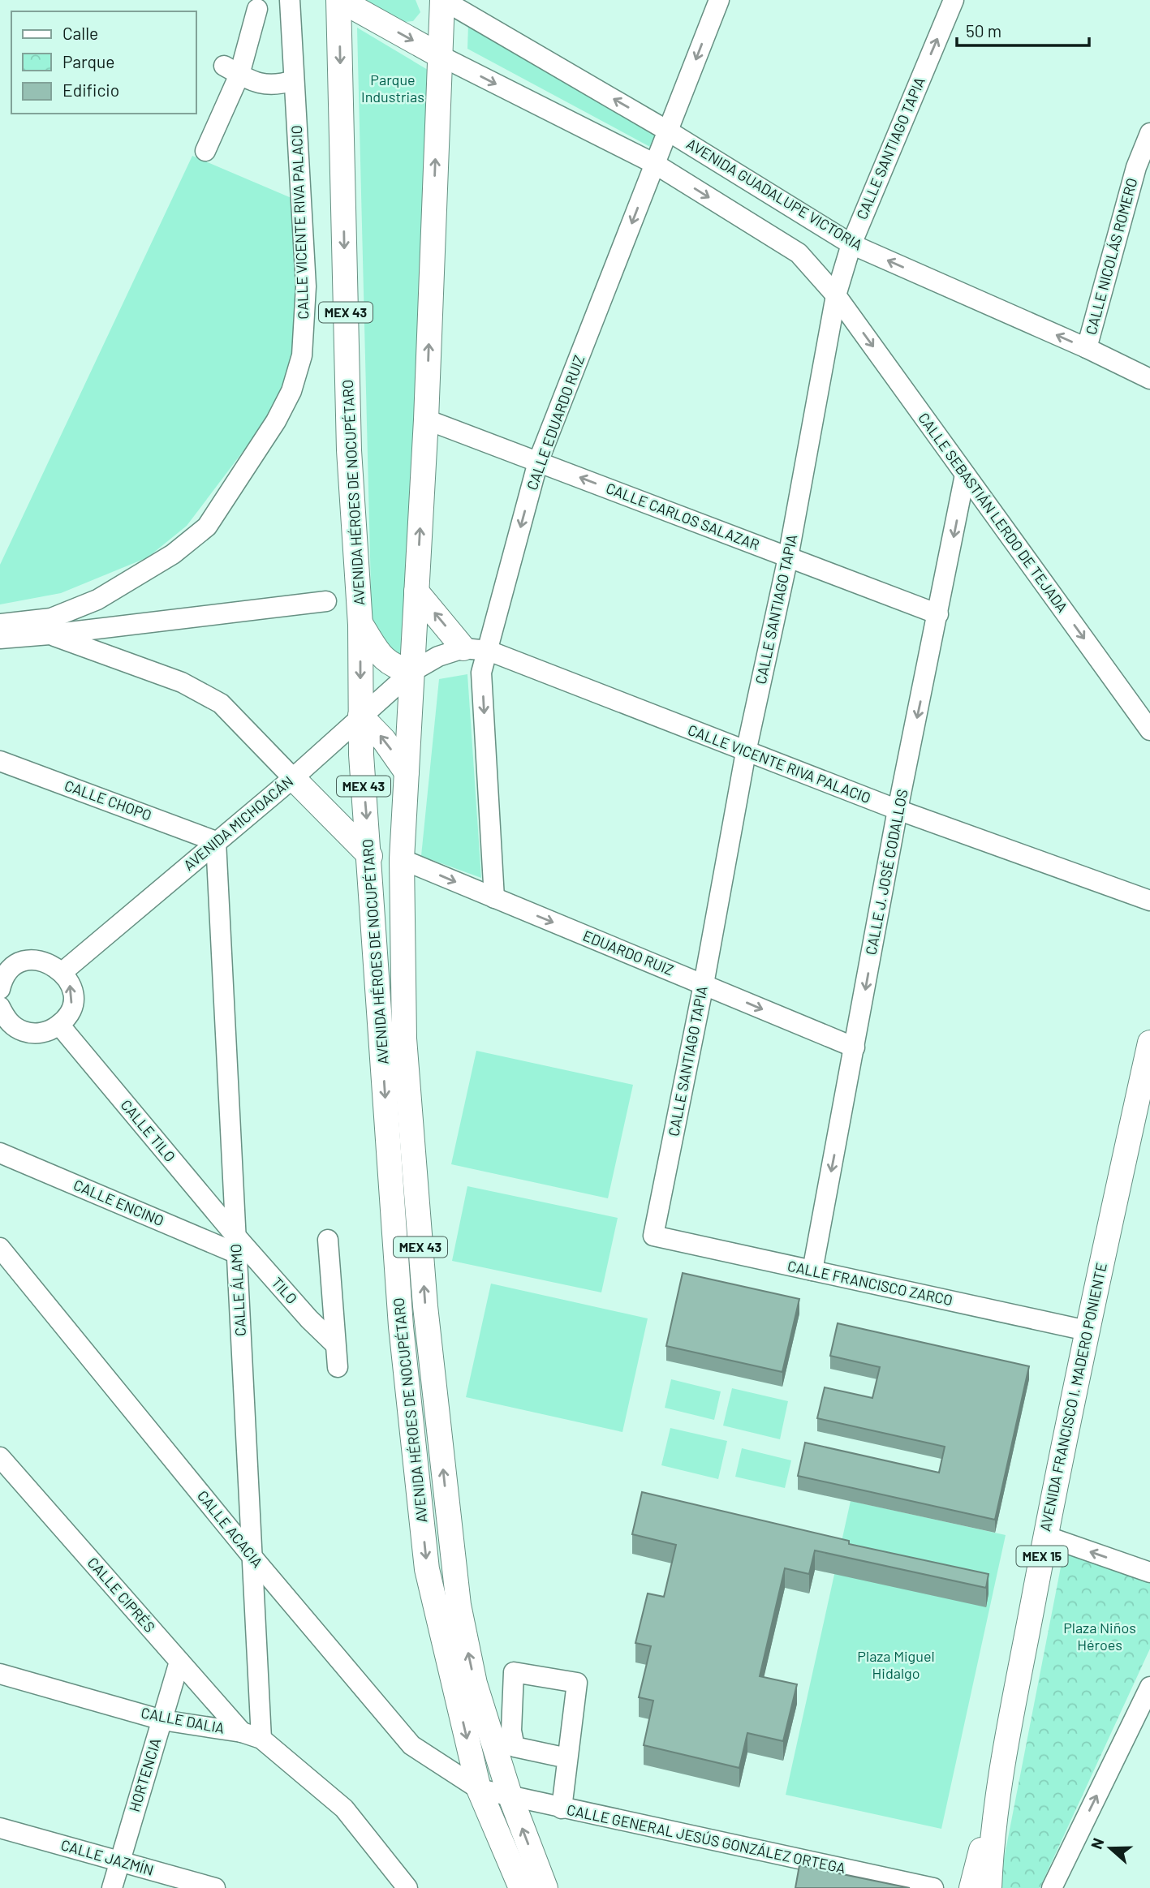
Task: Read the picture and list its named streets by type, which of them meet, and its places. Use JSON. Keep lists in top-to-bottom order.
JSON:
{
  "streets": {
    "main road": [
      "MEX 43",
      "AVENIDA HÉROES DE NOCUPÉTARO",
      "AVENIDA FRANCISCO I. MADERO PONIENTE",
      "MEX 15"
    ],
    "street": [
      "CALLE SANTIAGO TAPIA",
      "AVENIDA GUADALUPE VICTORIA",
      "CALLE VICENTE RIVA PALACIO",
      "CALLE NICOLÁS ROMERO",
      "CALLE EDUARDO RUIZ",
      "CALLE SEBASTIÁN LERDO DE TEJADA",
      "CALLE CARLOS SALAZAR",
      "CALLE CHOPO",
      "AVENIDA MICHOACÁN",
      "CALLE J. JOSÉ CODALLOS",
      "EDUARDO RUIZ",
      "CALLE TILO",
      "CALLE ENCINO",
      "CALLE FRANCISCO ZARCO",
      "CALLE ÁLAMO",
      "TILO",
      "CALLE ACACIA",
      "CALLE CIPRÉS",
      "CALLE DALIA",
      "HORTENCIA",
      "CALLE GENERAL JESÚS GONZÁLEZ ORTEGA",
      "CALLE JAZMÍN"
    ]
  },
  "crossings": [
    ["CALLE SANTIAGO TAPIA", "AVENIDA GUADALUPE VICTORIA"],
    ["CALLE SANTIAGO TAPIA", "CALLE VICENTE RIVA PALACIO"],
    ["CALLE SANTIAGO TAPIA", "CALLE SEBASTIÁN LERDO DE TEJADA"],
    ["CALLE SANTIAGO TAPIA", "CALLE CARLOS SALAZAR"],
    ["CALLE SANTIAGO TAPIA", "EDUARDO RUIZ"],
    ["CALLE SANTIAGO TAPIA", "CALLE FRANCISCO ZARCO"],
    ["AVENIDA GUADALUPE VICTORIA", "CALLE NICOLÁS ROMERO"],
    ["AVENIDA GUADALUPE VICTORIA", "CALLE EDUARDO RUIZ"],
    ["AVENIDA GUADALUPE VICTORIA", "AVENIDA HÉROES DE NOCUPÉTARO"],
    ["CALLE VICENTE RIVA PALACIO", "CALLE EDUARDO RUIZ"],
    ["CALLE VICENTE RIVA PALACIO", "AVENIDA HÉROES DE NOCUPÉTARO"],
    ["CALLE VICENTE RIVA PALACIO", "AVENIDA MICHOACÁN"],
    ["CALLE VICENTE RIVA PALACIO", "CALLE J. JOSÉ CODALLOS"],
    ["CALLE EDUARDO RUIZ", "CALLE CARLOS SALAZAR"],
    ["CALLE EDUARDO RUIZ", "EDUARDO RUIZ"],
    ["AVENIDA HÉROES DE NOCUPÉTARO", "CALLE CARLOS SALAZAR"],
    ["AVENIDA HÉROES DE NOCUPÉTARO", "AVENIDA MICHOACÁN"],
    ["AVENIDA HÉROES DE NOCUPÉTARO", "EDUARDO RUIZ"],
    ["AVENIDA HÉROES DE NOCUPÉTARO", "CALLE ACACIA"],
    ["AVENIDA HÉROES DE NOCUPÉTARO", "CALLE GENERAL JESÚS GONZÁLEZ ORTEGA"],
    ["CALLE SEBASTIÁN LERDO DE TEJADA", "CALLE J. JOSÉ CODALLOS"],
    ["CALLE CARLOS SALAZAR", "CALLE J. JOSÉ CODALLOS"],
    ["CALLE CHOPO", "AVENIDA MICHOACÁN"],
    ["CALLE CHOPO", "CALLE ÁLAMO"],
    ["AVENIDA MICHOACÁN", "CALLE ÁLAMO"],
    ["CALLE J. JOSÉ CODALLOS", "EDUARDO RUIZ"],
    ["CALLE J. JOSÉ CODALLOS", "CALLE FRANCISCO ZARCO"],
    ["CALLE TILO", "CALLE ENCINO"],
    ["CALLE TILO", "CALLE ÁLAMO"],
    ["CALLE TILO", "TILO"],
    ["CALLE ENCINO", "CALLE ÁLAMO"],
    ["CALLE ENCINO", "TILO"],
    ["CALLE FRANCISCO ZARCO", "AVENIDA FRANCISCO I. MADERO PONIENTE"],
    ["CALLE ÁLAMO", "TILO"],
    ["CALLE ÁLAMO", "CALLE ACACIA"],
    ["CALLE ÁLAMO", "CALLE CIPRÉS"],
    ["CALLE ÁLAMO", "CALLE DALIA"],
    ["AVENIDA FRANCISCO I. MADERO PONIENTE", "MEX 15"],
    ["CALLE ACACIA", "CALLE GENERAL JESÚS GONZÁLEZ ORTEGA"],
    ["CALLE CIPRÉS", "CALLE DALIA"],
    ["CALLE CIPRÉS", "HORTENCIA"],
    ["CALLE DALIA", "HORTENCIA"],
    ["HORTENCIA", "CALLE JAZMÍN"]
  ],
  "one_way": [
    "CALLE EDUARDO RUIZ",
    "CALLE SEBASTIÁN LERDO DE TEJADA",
    "CALLE CARLOS SALAZAR",
    "CALLE J. JOSÉ CODALLOS",
    "EDUARDO RUIZ"
  ],
  "parks": ["Parque Industrias", "Plaza Niños Héroes", "Plaza Miguel Hidalgo"],
  "legend": ["Calle", "Parque", "Edificio"],
  "scale_bar": "50 m",
  "north": "left"
}
